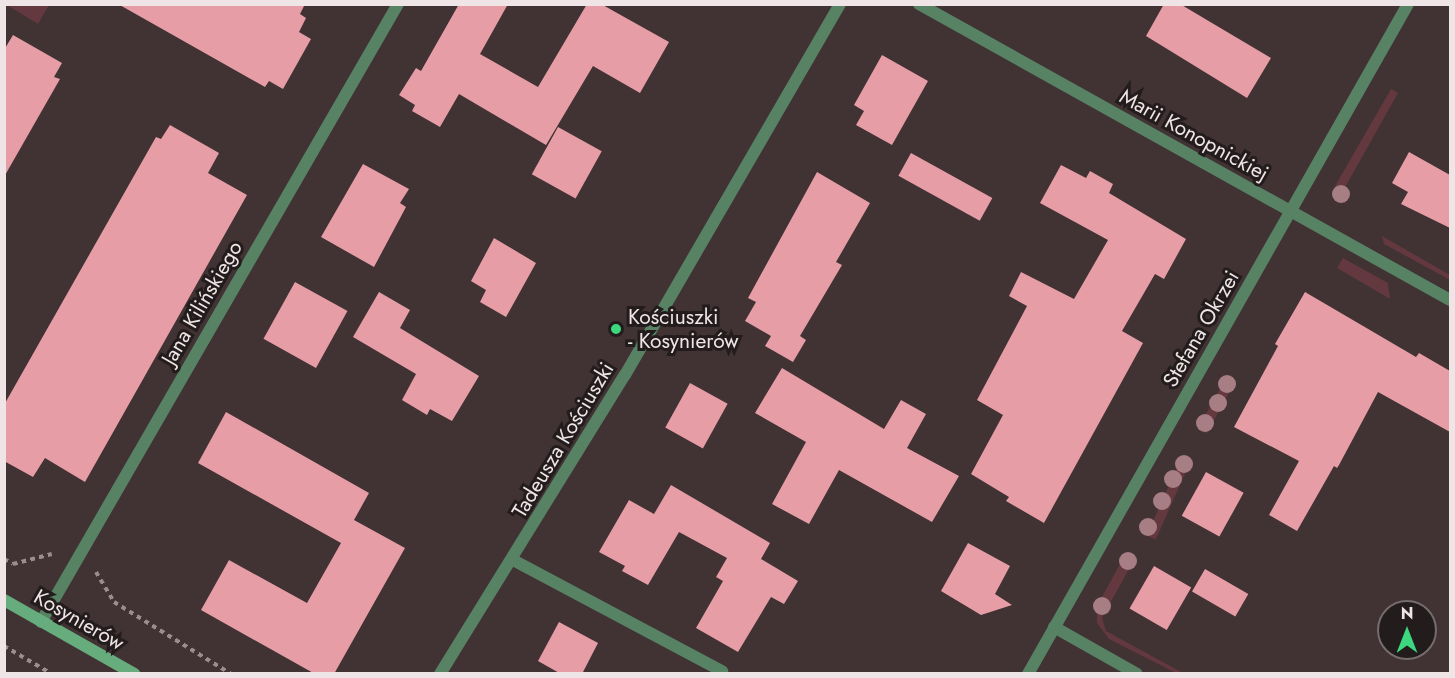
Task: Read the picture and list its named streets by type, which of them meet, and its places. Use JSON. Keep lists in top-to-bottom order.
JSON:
{
  "streets": {
    "main road": ["Kosynierów"],
    "street": [
      "Marii Konopnickiej",
      "Jana Kilińskiego",
      "Stefana Okrzei",
      "Tadeusza Kościuszki"
    ]
  },
  "crossings": [
    ["Marii Konopnickiej", "Stefana Okrzei"],
    ["Jana Kilińskiego", "Kosynierów"]
  ],
  "places": ["Kościuszki - Kosynierów"],
  "north": "top"
}
